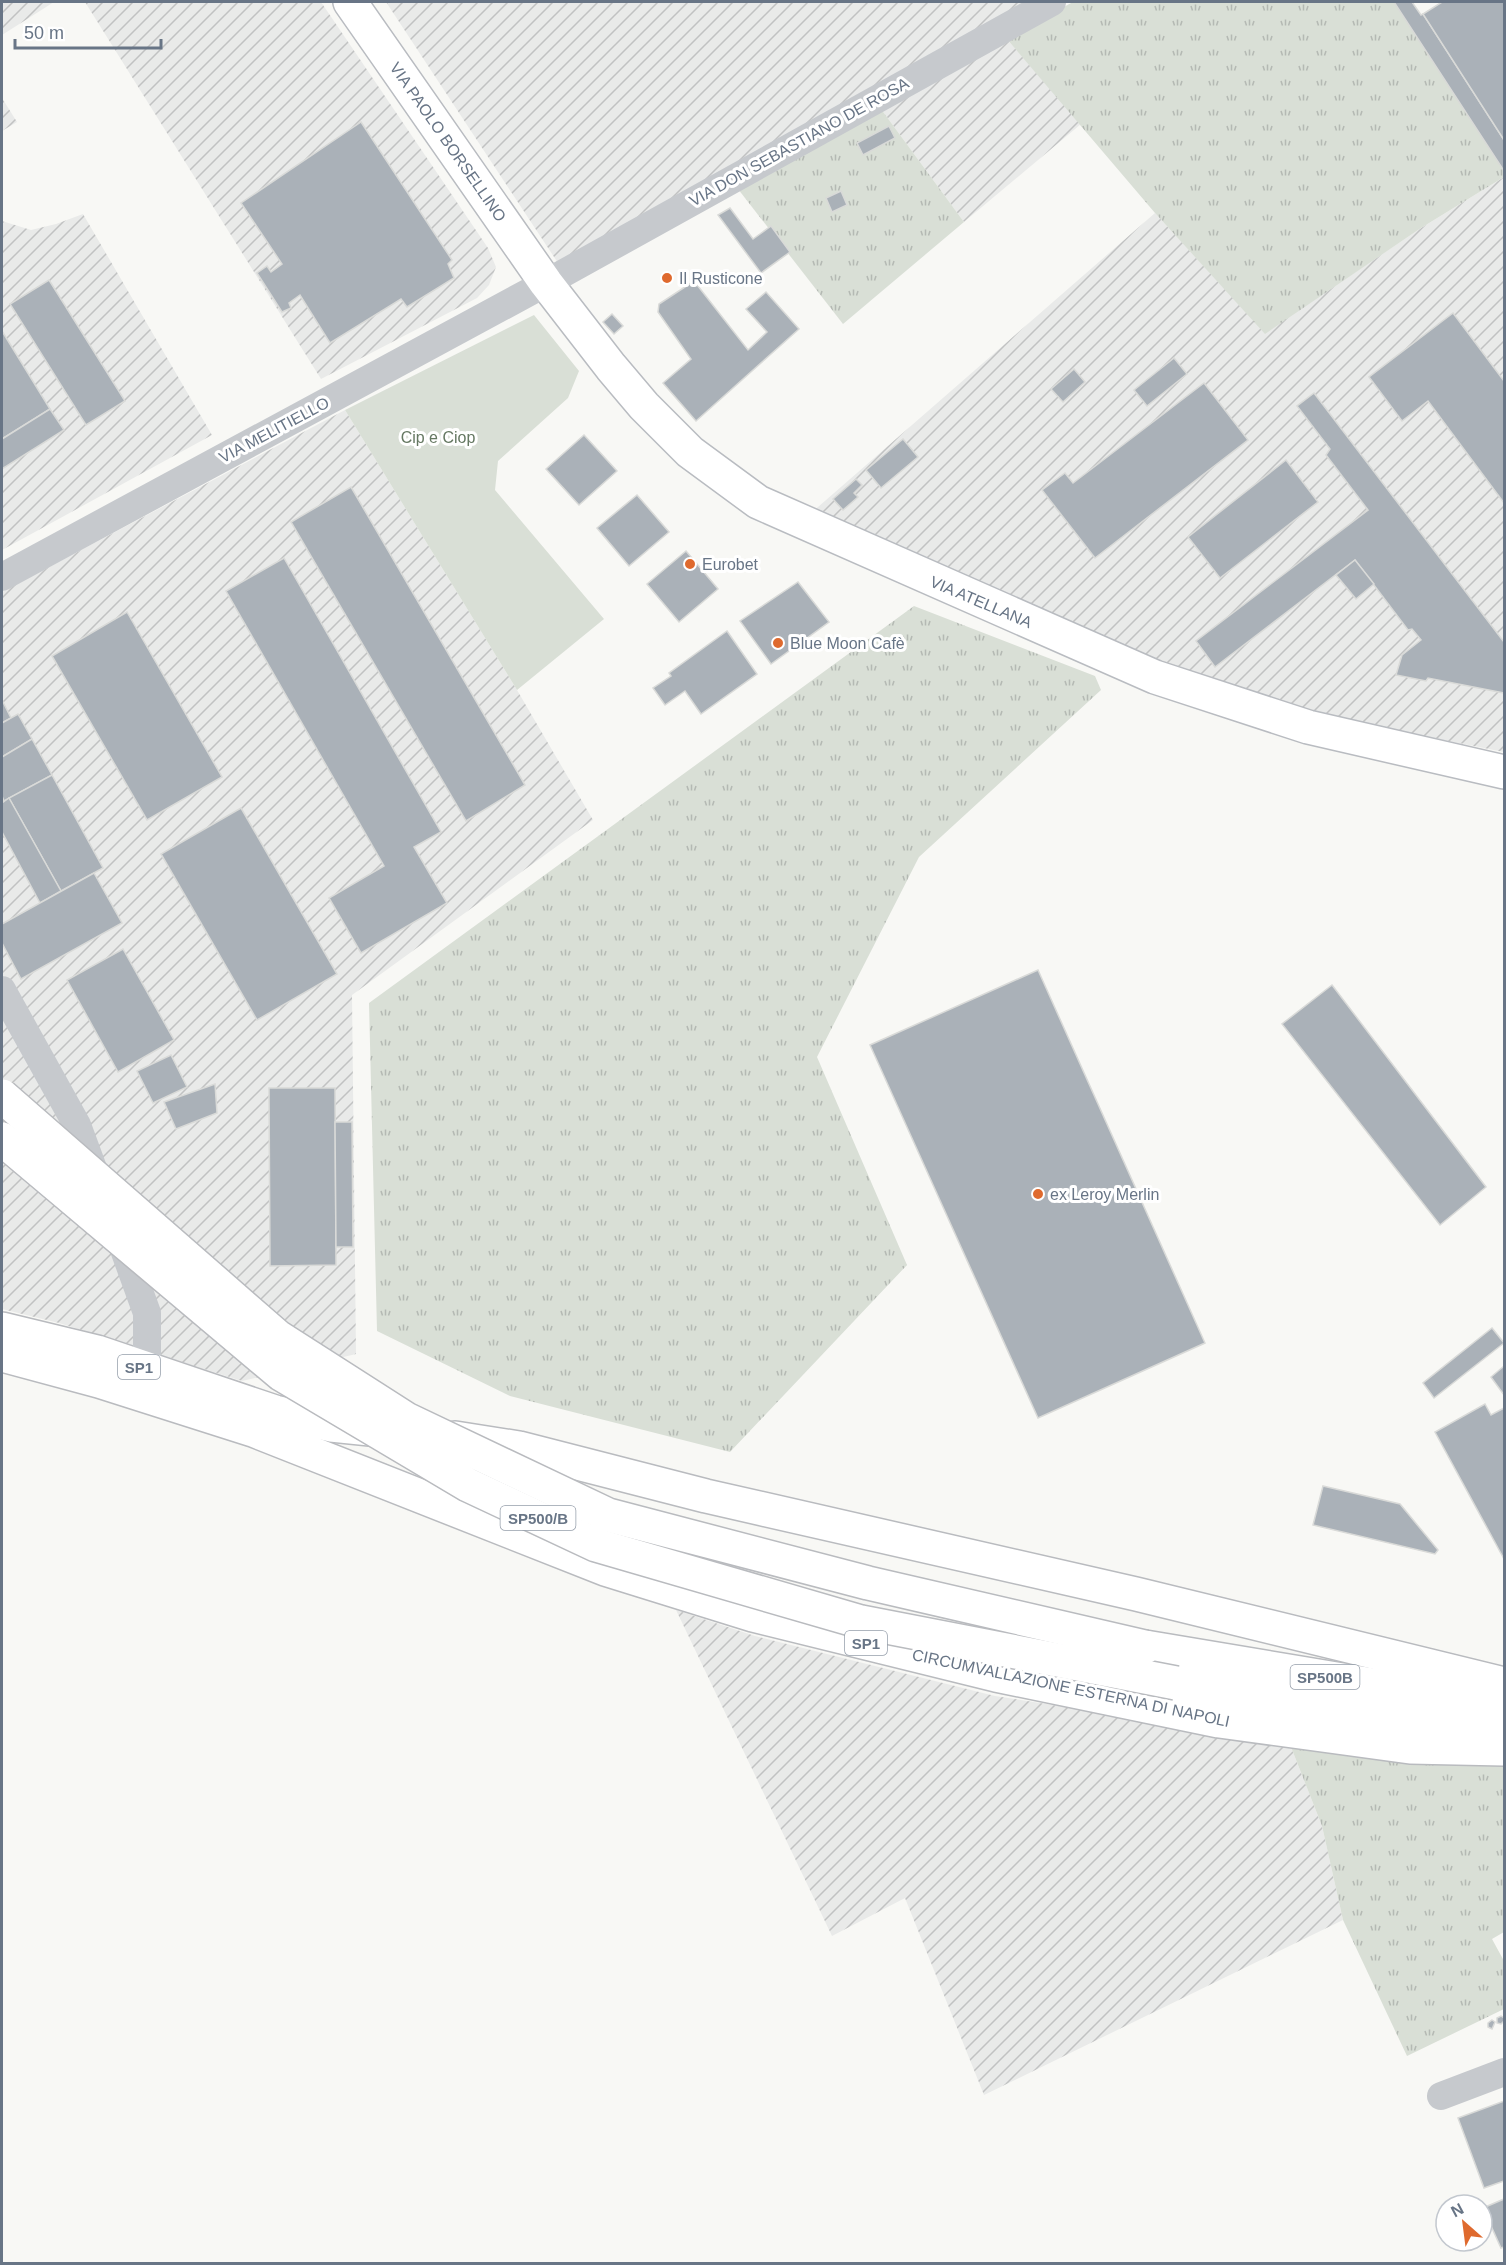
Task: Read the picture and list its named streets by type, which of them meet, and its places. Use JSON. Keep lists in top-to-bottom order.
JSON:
{
  "streets": {
    "main road": [
      "VIA PAOLO BORSELLINO",
      "VIA ATELLANA",
      "SP1",
      "SP500/B",
      "SP500B",
      "CIRCUMVALLAZIONE ESTERNA DI NAPOLI"
    ],
    "street": ["VIA DON SEBASTIANO DE ROSA", "VIA MELITIELLO"]
  },
  "crossings": [
    ["VIA PAOLO BORSELLINO", "VIA DON SEBASTIANO DE ROSA"],
    ["VIA PAOLO BORSELLINO", "VIA MELITIELLO"],
    ["VIA PAOLO BORSELLINO", "VIA ATELLANA"],
    ["VIA DON SEBASTIANO DE ROSA", "VIA MELITIELLO"],
    ["VIA DON SEBASTIANO DE ROSA", "VIA ATELLANA"],
    ["VIA MELITIELLO", "VIA ATELLANA"],
    ["SP500/B", "SP500B"]
  ],
  "parks": ["Cip e Ciop"],
  "places": [
    "Il Rusticone",
    "Eurobet",
    "Blue Moon Cafè",
    "ex Leroy Merlin"
  ],
  "scale_bar": "50 m",
  "north": "top left"
}
